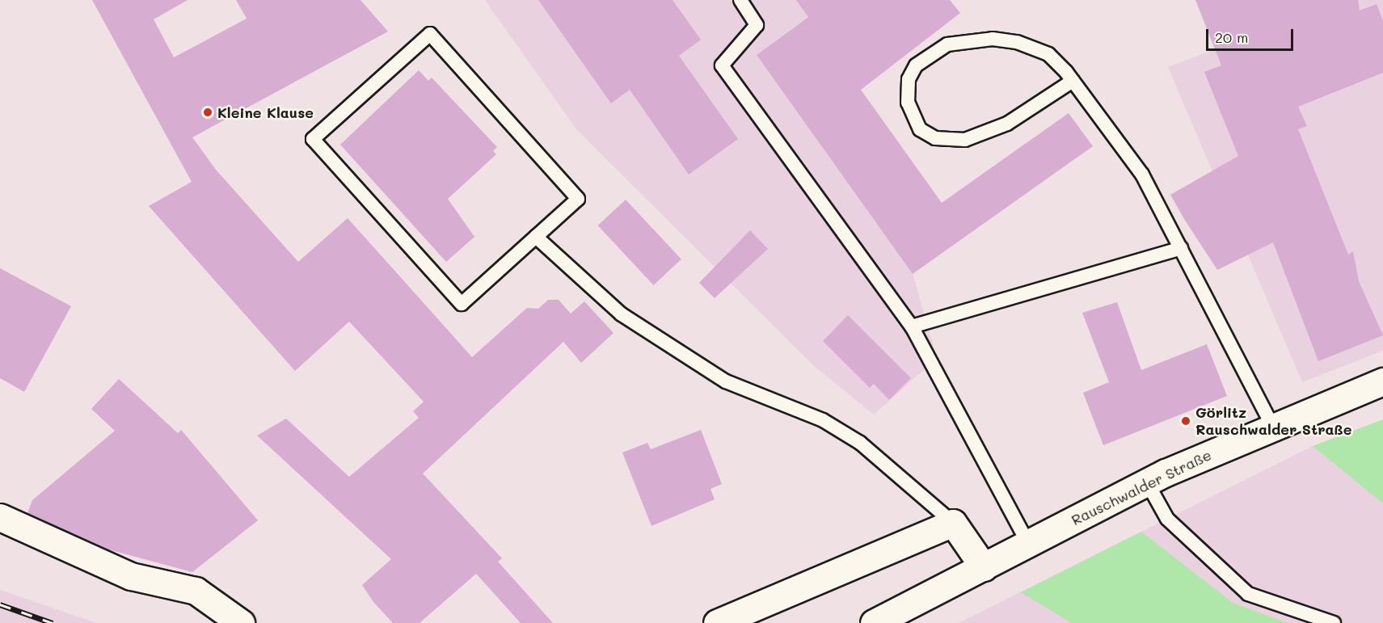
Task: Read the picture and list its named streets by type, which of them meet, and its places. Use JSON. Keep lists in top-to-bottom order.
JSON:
{
  "streets": {
    "main road": ["Rauschwalder Straße"]
  },
  "places": ["Kleine Klause", "Görlitz Rauschwalder Straße"],
  "scale_bar": "20 m"
}
